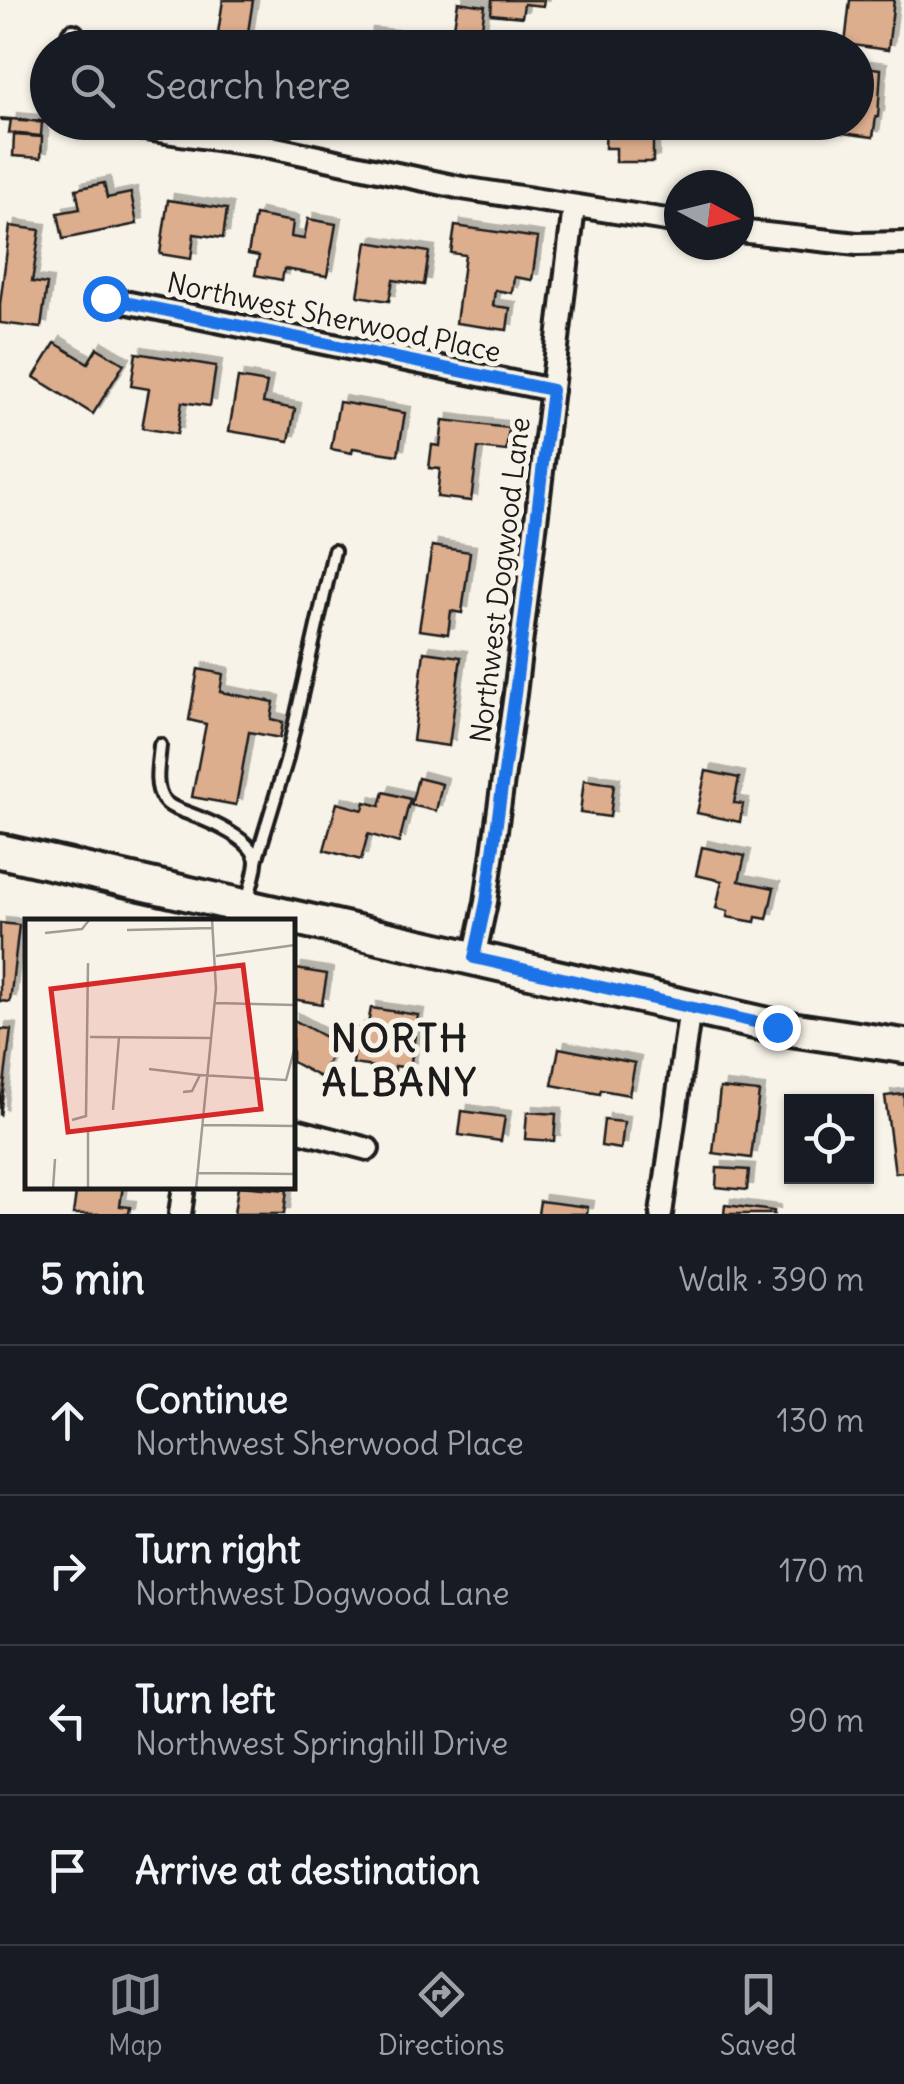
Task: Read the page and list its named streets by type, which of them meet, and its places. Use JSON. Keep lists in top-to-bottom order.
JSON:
{
  "streets": {
    "street": ["Northwest Sherwood Place", "Northwest Dogwood Lane"]
  },
  "crossings": [
    ["Northwest Sherwood Place", "Northwest Dogwood Lane"]
  ],
  "districts": ["NORTH ALBANY"],
  "north": "right",
  "page": {
    "search": "Search here",
    "heading": ["5 min", "Walk · 390 m"],
    "list": [
      ["Continue", "Northwest Sherwood Place", "130 m"],
      ["Turn right", "Northwest Dogwood Lane", "170 m"],
      ["Turn left", "Northwest Springhill Drive", "90 m"],
      "Arrive at destination"
    ],
    "nav": ["Map", "Directions", "Saved"]
  }
}
